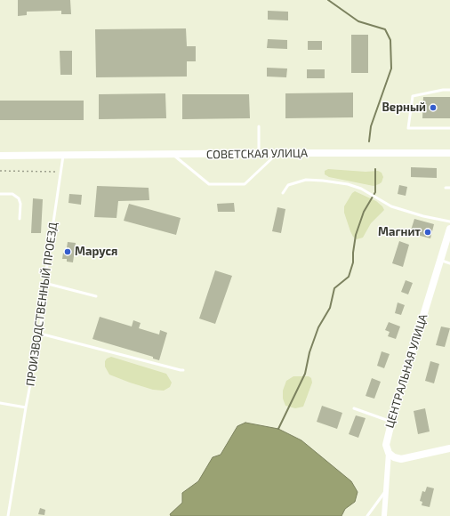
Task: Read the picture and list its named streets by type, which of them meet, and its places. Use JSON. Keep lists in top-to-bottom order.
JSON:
{
  "streets": {
    "main road": ["СОВЕТСКАЯ УЛИЦА", "ЦЕНТРАЛЬНАЯ УЛИЦА"],
    "lane": ["ПРОИЗВОДСТВЕННЫЙ ПРОЕЗД"]
  },
  "crossings": [
    ["СОВЕТСКАЯ УЛИЦА", "ПРОИЗВОДСТВЕННЫЙ ПРОЕЗД"]
  ],
  "places": ["Верный", "Магнит", "Маруся"]
}
